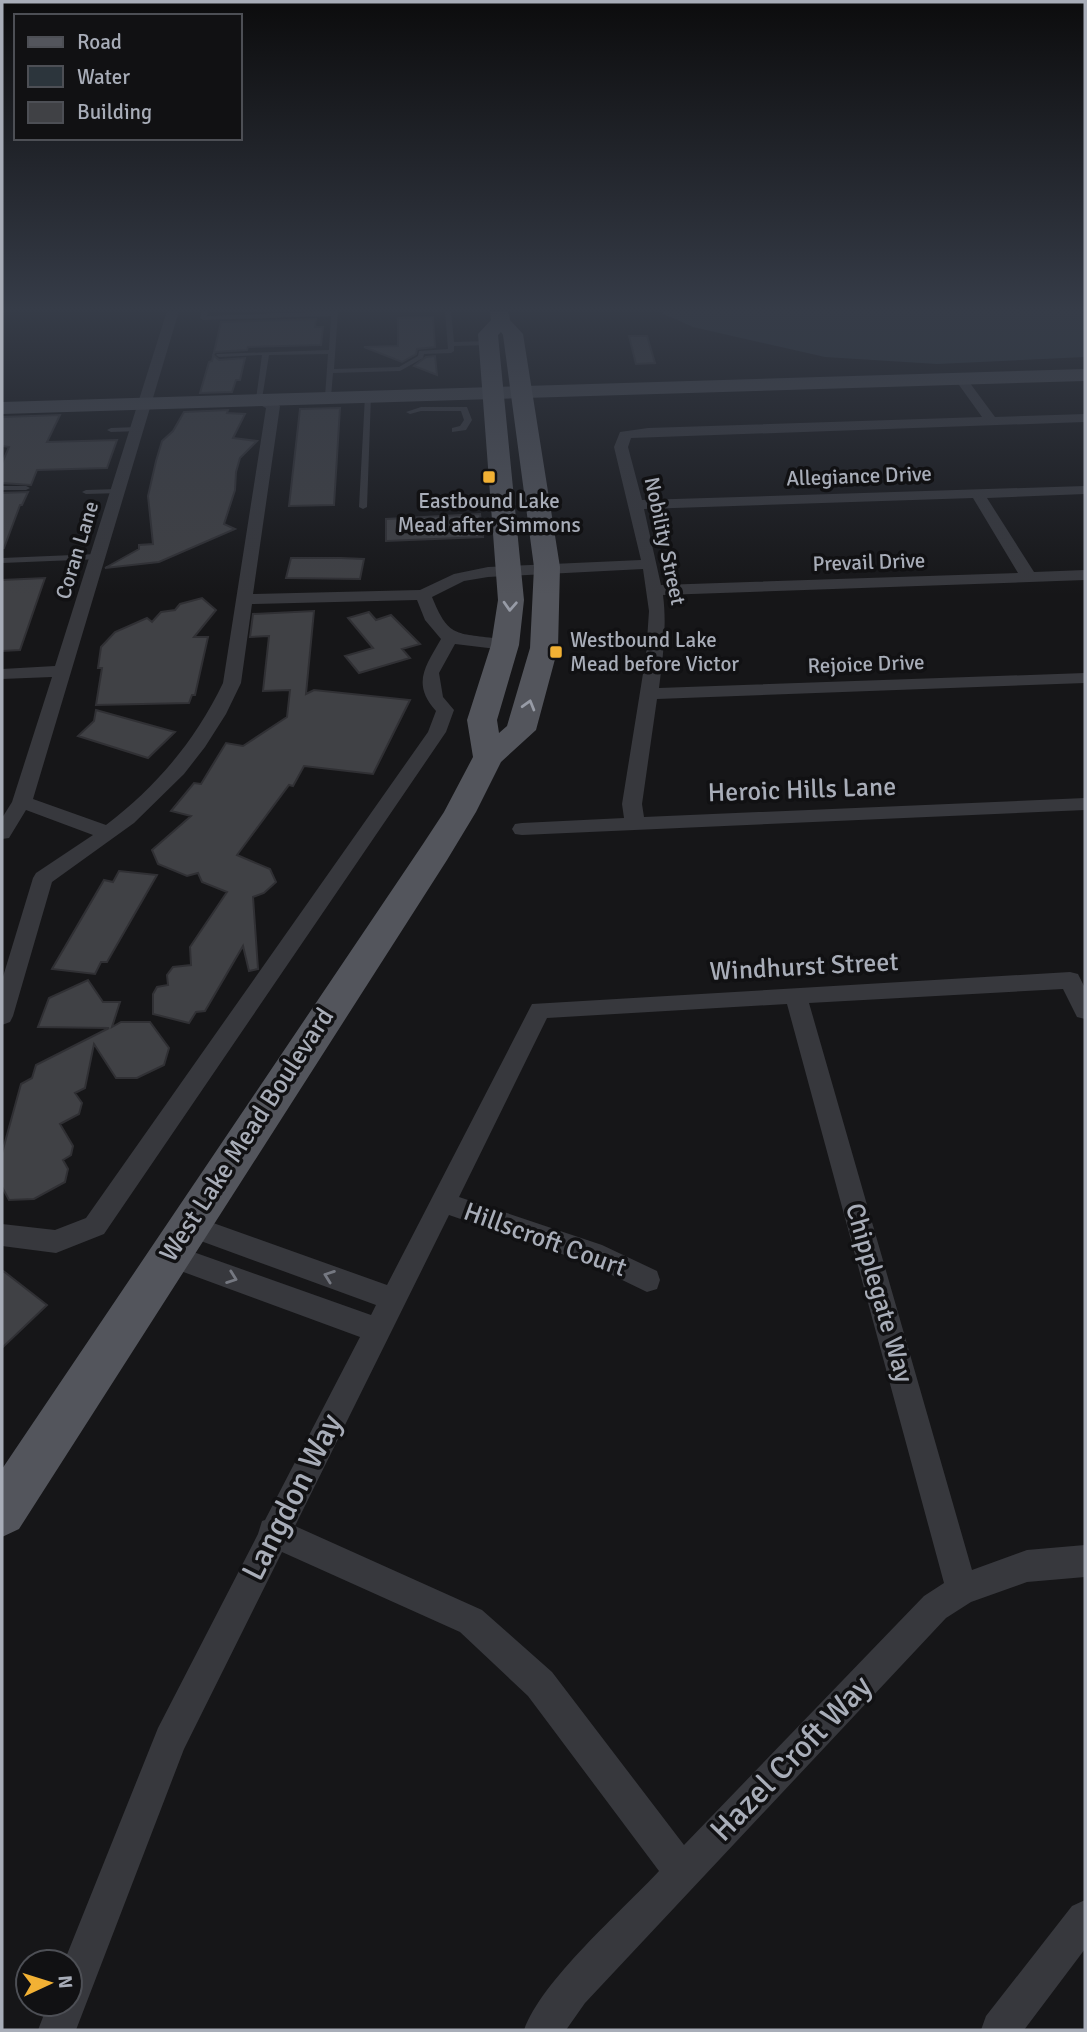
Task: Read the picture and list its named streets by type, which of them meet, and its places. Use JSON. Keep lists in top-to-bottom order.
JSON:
{
  "streets": {
    "main road": ["West Lake Mead Boulevard"],
    "street": [
      "Allegiance Drive",
      "Nobility Street",
      "Coran Lane",
      "Prevail Drive",
      "Rejoice Drive",
      "Heroic Hills Lane",
      "Windhurst Street",
      "Hillscroft Court",
      "Chipplegate Way",
      "Langdon Way",
      "Hazel Croft Way"
    ]
  },
  "crossings": [
    ["Allegiance Drive", "Nobility Street"],
    ["Nobility Street", "Prevail Drive"],
    ["Nobility Street", "Rejoice Drive"],
    ["Nobility Street", "Heroic Hills Lane"],
    ["Windhurst Street", "Chipplegate Way"],
    ["Windhurst Street", "Langdon Way"],
    ["Hillscroft Court", "Langdon Way"],
    ["Chipplegate Way", "Hazel Croft Way"]
  ],
  "places": {
    "transit": ["Eastbound Lake Mead after Simmons", "Westbound Lake Mead before Victor"]
  },
  "legend": ["Road", "Water", "Building"],
  "north": "right"
}
